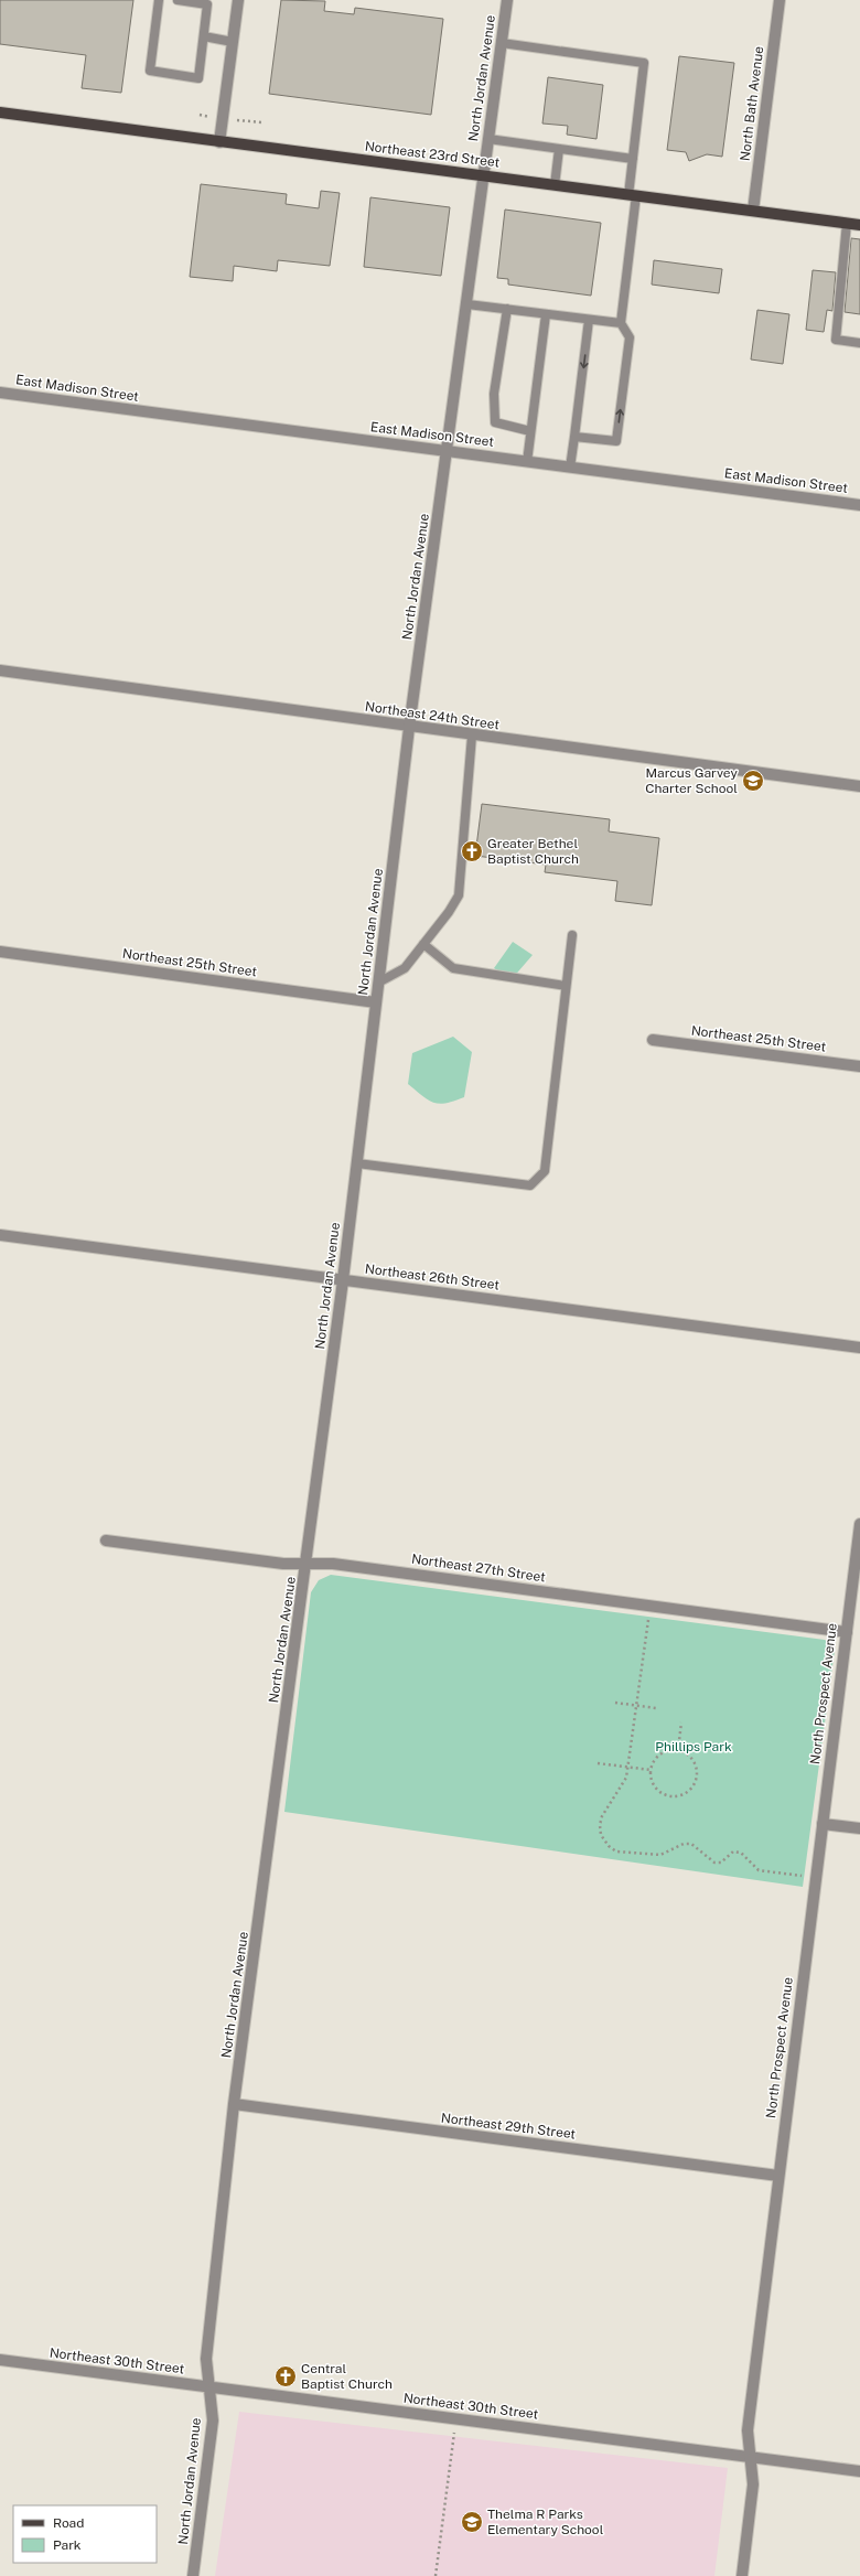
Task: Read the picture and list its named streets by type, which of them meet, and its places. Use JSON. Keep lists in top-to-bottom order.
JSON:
{
  "streets": {
    "main road": ["Northeast 23rd Street"],
    "street": [
      "North Jordan Avenue",
      "North Bath Avenue",
      "East Madison Street",
      "Northeast 24th Street",
      "Northeast 25th Street",
      "Northeast 26th Street",
      "Northeast 27th Street",
      "North Prospect Avenue",
      "Northeast 29th Street",
      "Northeast 30th Street"
    ]
  },
  "crossings": [
    ["North Jordan Avenue", "Northeast 23rd Street"],
    ["North Jordan Avenue", "East Madison Street"],
    ["North Jordan Avenue", "Northeast 24th Street"],
    ["North Jordan Avenue", "Northeast 25th Street"],
    ["North Jordan Avenue", "Northeast 26th Street"],
    ["North Jordan Avenue", "Northeast 27th Street"],
    ["North Jordan Avenue", "Northeast 29th Street"],
    ["North Jordan Avenue", "Northeast 30th Street"],
    ["North Bath Avenue", "Northeast 23rd Street"],
    ["Northeast 27th Street", "North Prospect Avenue"],
    ["North Prospect Avenue", "Northeast 29th Street"],
    ["North Prospect Avenue", "Northeast 30th Street"]
  ],
  "parks": ["Phillips Park"],
  "places": {
    "school or university": ["Marcus Garvey Charter School", "Thelma R Parks Elementary School"],
    "church": ["Greater Bethel Baptist Church", "Central Baptist Church"]
  },
  "legend": ["Road", "Park"]
}
